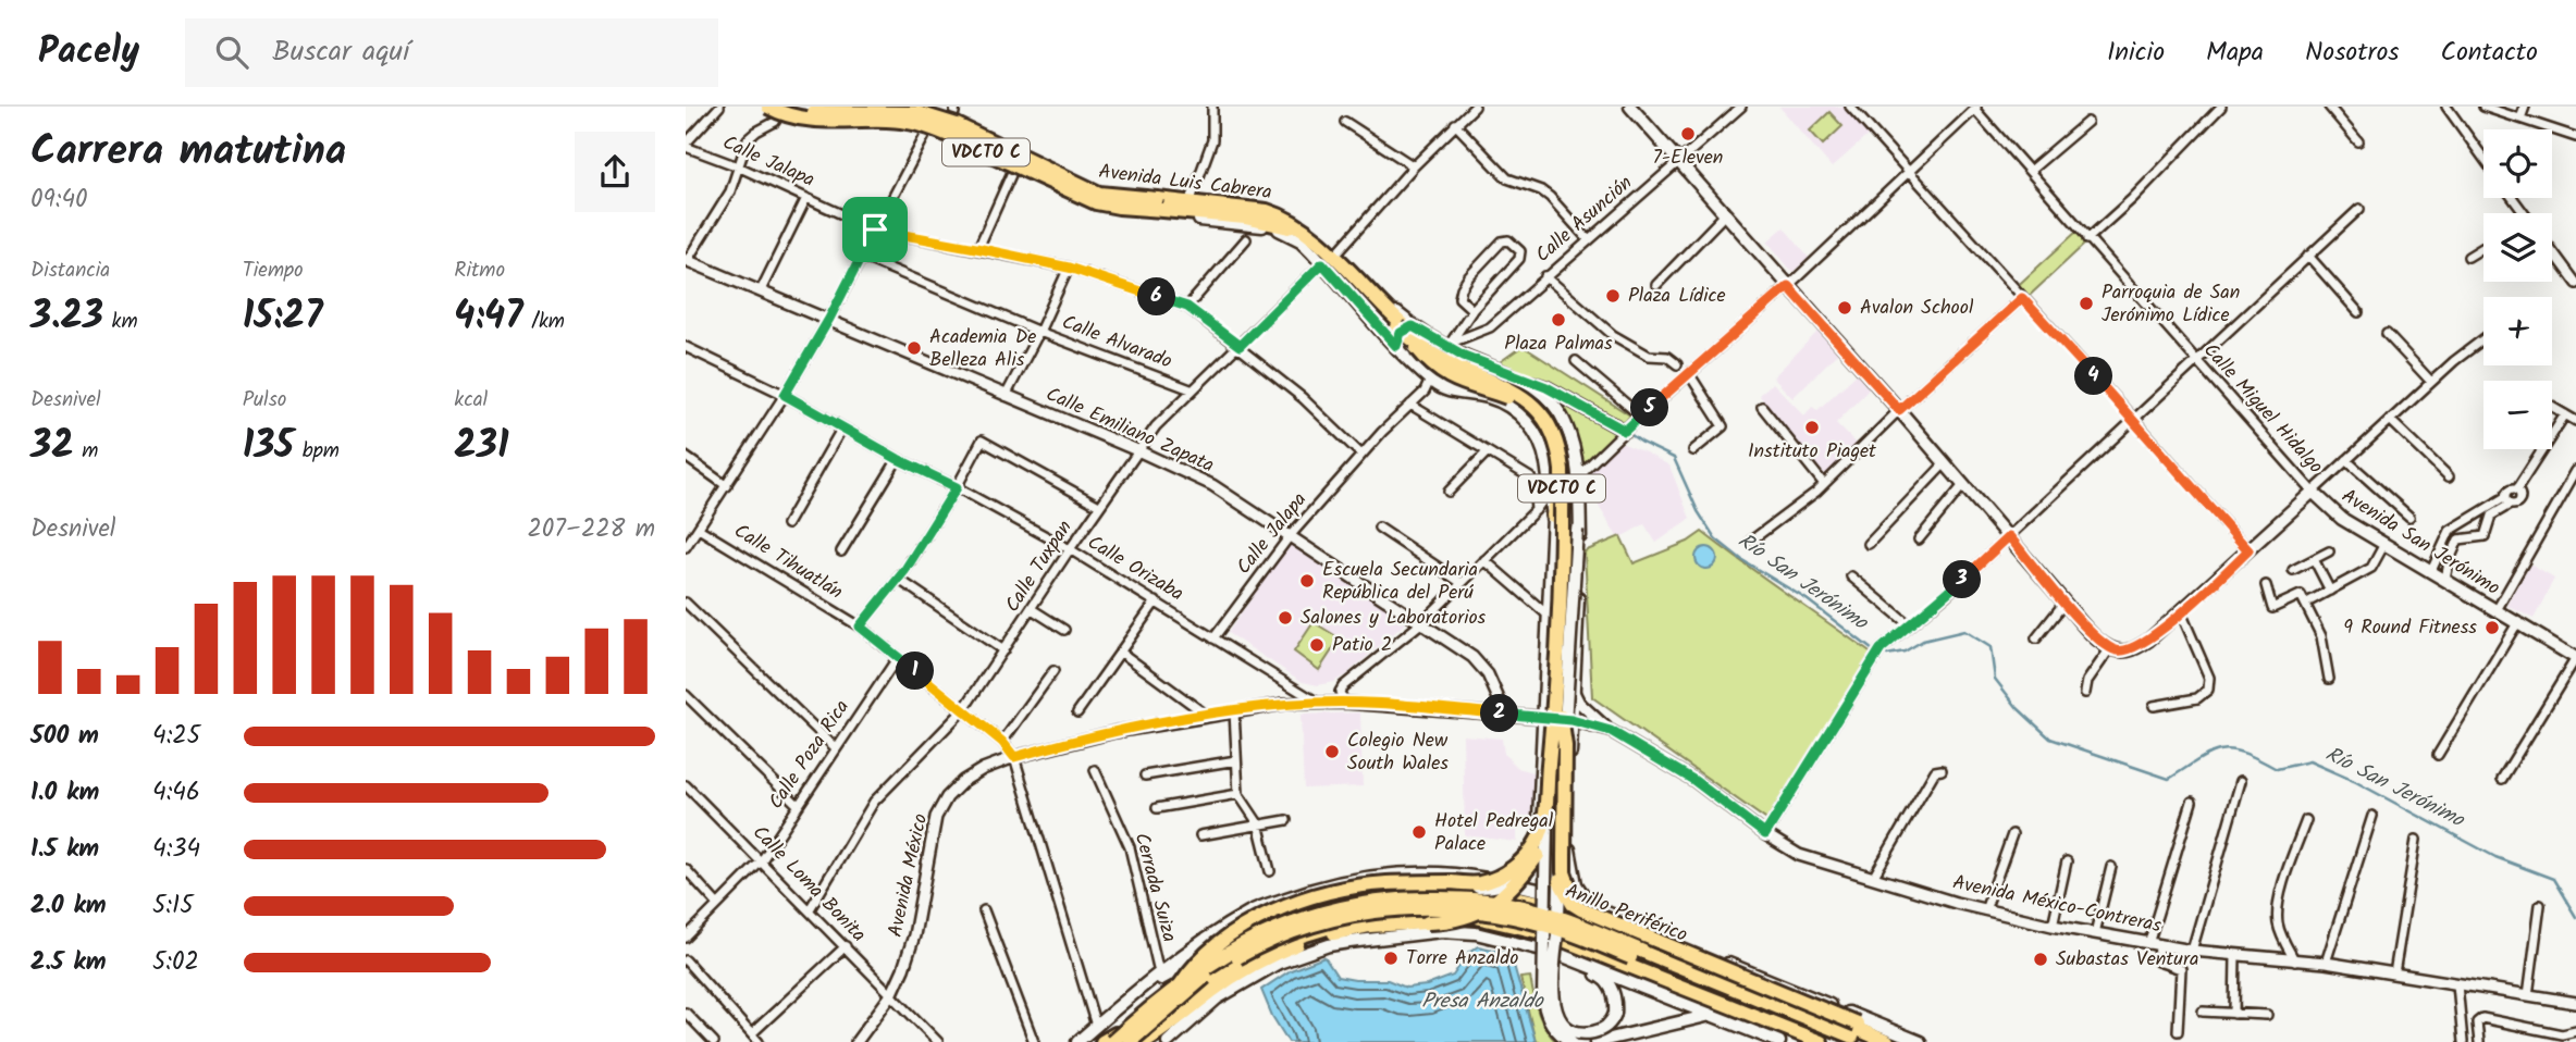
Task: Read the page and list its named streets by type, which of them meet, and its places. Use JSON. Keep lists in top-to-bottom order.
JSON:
{
  "streets": {
    "highway": ["VDCTO C", "Anillo Periférico"],
    "main road": ["Avenida Luis Cabrera", "Avenida San Jerónimo"],
    "street": [
      "Calle Jalapa",
      "Calle Asunción",
      "Calle Alvarado",
      "Calle Miguel Hidalgo",
      "Calle Emiliano Zapata",
      "Calle Tihuatlán",
      "Calle Tuxpan",
      "Calle Orizaba",
      "Calle Poza Rica",
      "Avenida México",
      "Calle Loma Bonita",
      "Cerrada Suiza",
      "Avenida México-Contreras"
    ]
  },
  "crossings": [
    ["VDCTO C", "Avenida Luis Cabrera"],
    ["VDCTO C", "Avenida México"],
    ["VDCTO C", "Avenida México-Contreras"],
    ["Calle Jalapa", "Avenida Luis Cabrera"],
    ["Calle Jalapa", "Calle Emiliano Zapata"],
    ["Calle Jalapa", "Calle Tuxpan"],
    ["Calle Jalapa", "Calle Orizaba"],
    ["Avenida Luis Cabrera", "Calle Asunción"],
    ["Avenida Luis Cabrera", "Calle Tuxpan"],
    ["Avenida Luis Cabrera", "Avenida México"],
    ["Avenida Luis Cabrera", "Avenida México-Contreras"],
    ["Calle Alvarado", "Calle Tuxpan"],
    ["Calle Miguel Hidalgo", "Avenida San Jerónimo"],
    ["Calle Emiliano Zapata", "Calle Tuxpan"],
    ["Calle Emiliano Zapata", "Avenida México"],
    ["Calle Tihuatlán", "Calle Tuxpan"],
    ["Calle Tihuatlán", "Calle Poza Rica"],
    ["Calle Tihuatlán", "Avenida México"],
    ["Calle Tuxpan", "Calle Orizaba"],
    ["Calle Tuxpan", "Calle Loma Bonita"],
    ["Calle Orizaba", "Avenida México"],
    ["Calle Poza Rica", "Calle Loma Bonita"],
    ["Avenida México", "Calle Loma Bonita"],
    ["Avenida México", "Avenida México-Contreras"]
  ],
  "water": ["Río San Jerónimo", "Presa Anzaldo"],
  "places": [
    "7-Eleven",
    "Plaza Lídice",
    "Parroquia de San Jerónimo Lídice",
    "Avalon School",
    "Plaza Palmas",
    "Academia De Belleza Alis",
    "Instituto Piaget",
    "Escuela Secundaria República del Perú",
    "Salones y Laboratorios",
    "9 Round Fitness",
    "Patio 2",
    "Colegio New South Wales",
    "Hotel Pedregal Palace",
    "Torre Anzaldo",
    "Subastas Ventura"
  ],
  "page": {
    "header": "Pacely",
    "search": "Buscar aquí",
    "nav": [
      "Inicio",
      "Mapa",
      "Nosotros",
      "Contacto"
    ],
    "heading": ["Carrera matutina", "09:40"],
    "map_buttons": ["+", "−"],
    "stats": [
      ["Distancia", "3.23 km"],
      ["Tiempo", "15:27"],
      ["Ritmo", "4:47 /km"],
      ["Desnivel", "32 m"],
      ["Pulso", "135 bpm"],
      ["kcal", "231"]
    ],
    "pins": [
      "6",
      "4",
      "5",
      "3",
      "1",
      "2"
    ],
    "chart": ["Desnivel", "207–228 m"],
    "list": [
      {
        "name": "500 m",
        "note": "4:25"
      },
      {
        "name": "1.0 km",
        "note": "4:46"
      },
      {
        "name": "1.5 km",
        "note": "4:34"
      },
      {
        "name": "2.0 km",
        "note": "5:15"
      },
      {
        "name": "2.5 km",
        "note": "5:02"
      }
    ]
  }
}
